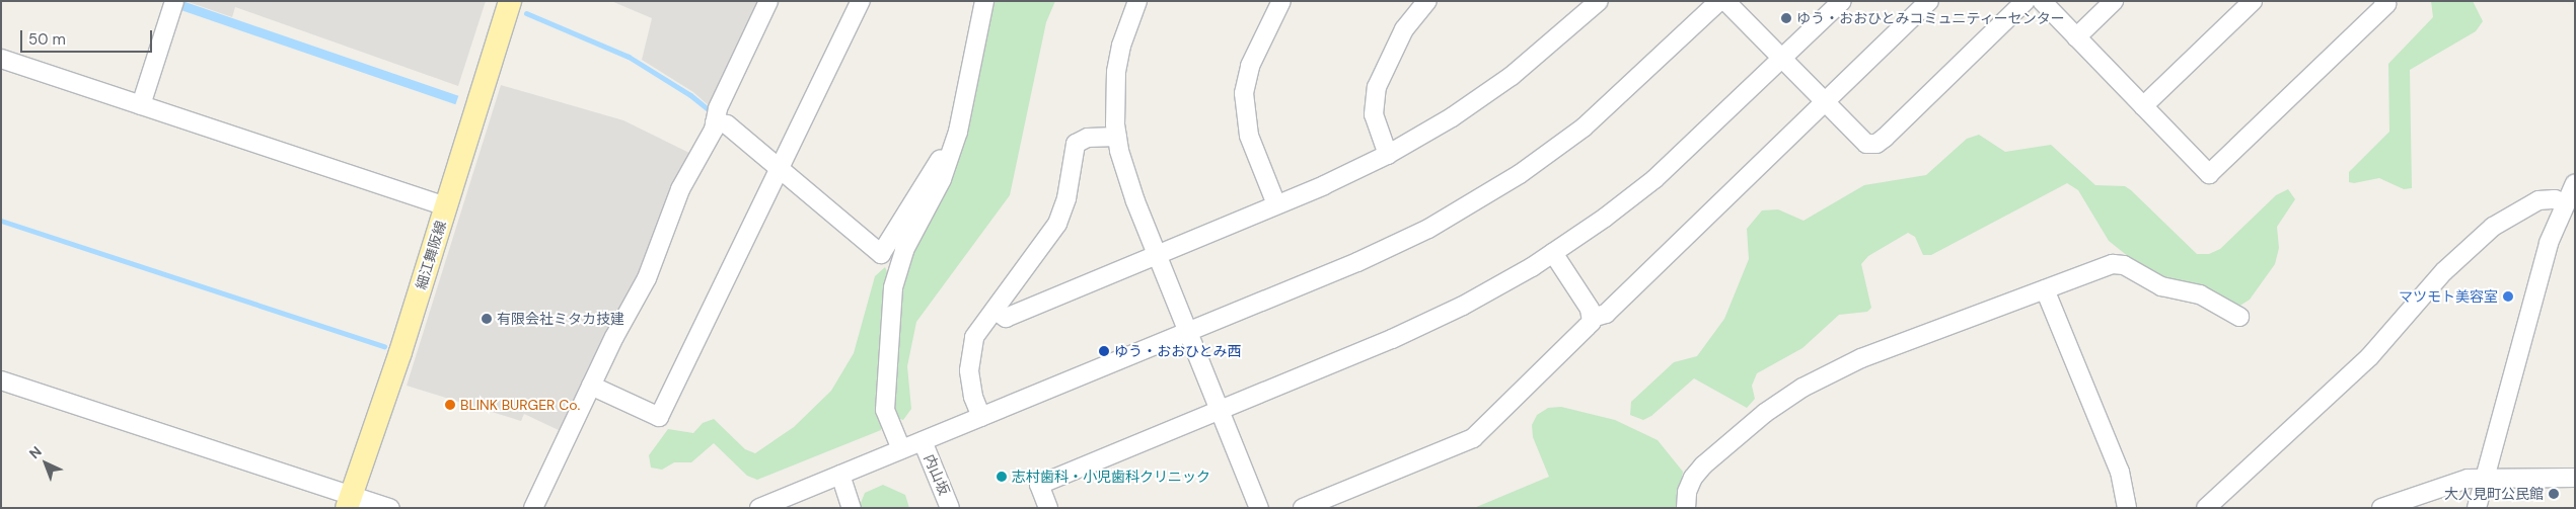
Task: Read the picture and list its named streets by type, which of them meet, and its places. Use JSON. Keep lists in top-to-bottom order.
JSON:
{
  "streets": {
    "main road": ["細江舞阪線"],
    "street": ["内山坂"]
  },
  "places": [
    "ゆう・おおひとみコミュニティーセンター",
    "マツモト美容室",
    "有限会社ミタカ技建",
    "ゆう・おおひとみ西",
    "BLINK BURGER Co.",
    "志村歯科・小児歯科クリニック",
    "大人見町公民館"
  ],
  "scale_bar": "50 m",
  "north": "top left"
}
